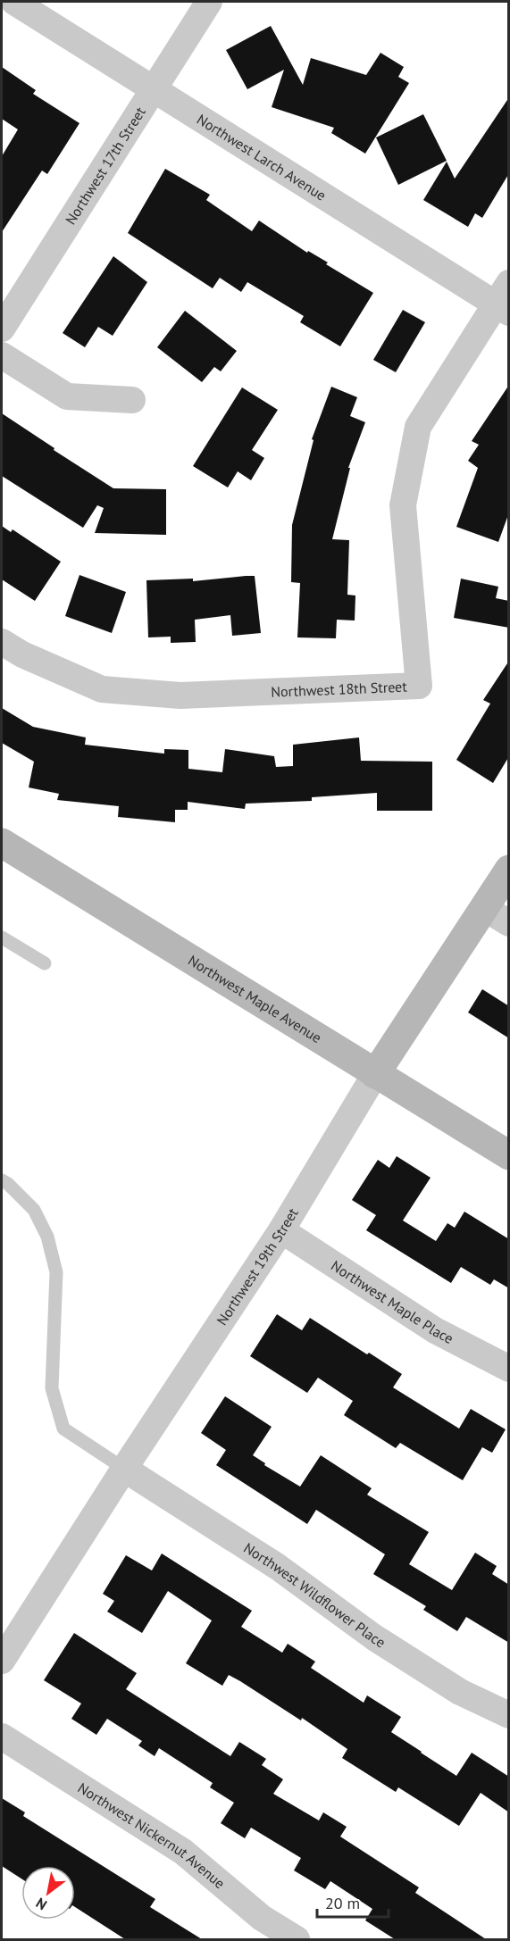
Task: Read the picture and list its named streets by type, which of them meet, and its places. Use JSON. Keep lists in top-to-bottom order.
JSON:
{
  "streets": {
    "main road": ["Northwest Maple Avenue", "Northwest 19th Street"],
    "street": [
      "Northwest Larch Avenue",
      "Northwest 17th Street",
      "Northwest 18th Street",
      "Northwest Maple Place",
      "Northwest Wildflower Place",
      "Northwest Nickernut Avenue"
    ]
  },
  "crossings": [
    ["Northwest Larch Avenue", "Northwest 17th Street"],
    ["Northwest Larch Avenue", "Northwest 18th Street"],
    ["Northwest Maple Avenue", "Northwest 19th Street"],
    ["Northwest 19th Street", "Northwest Maple Place"],
    ["Northwest 19th Street", "Northwest Wildflower Place"]
  ],
  "scale_bar": "20 m",
  "north": "bottom left"
}
